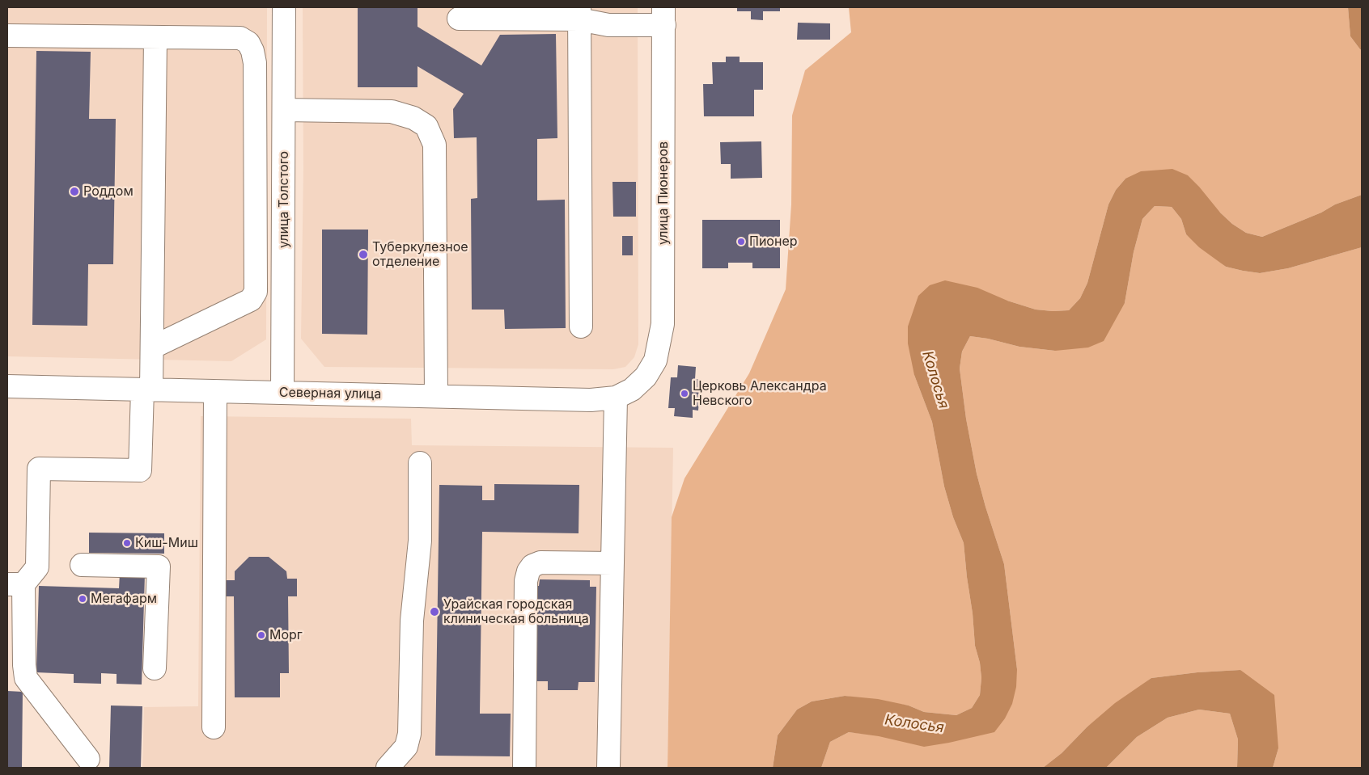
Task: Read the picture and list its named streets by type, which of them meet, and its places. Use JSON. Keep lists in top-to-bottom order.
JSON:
{
  "streets": {
    "street": ["улица Пионеров", "улица Толстого", "Северная улица"]
  },
  "crossings": [
    ["улица Пионеров", "Северная улица"],
    ["улица Толстого", "Северная улица"]
  ],
  "water": ["Колосья"],
  "places": [
    "Роддом",
    "Пионер",
    "Туберкулезное отделение",
    "Церковь Александра Невского",
    "Киш-Миш",
    "Мегафарм",
    "Урайская городская клиническая больница",
    "Морг"
  ]
}
